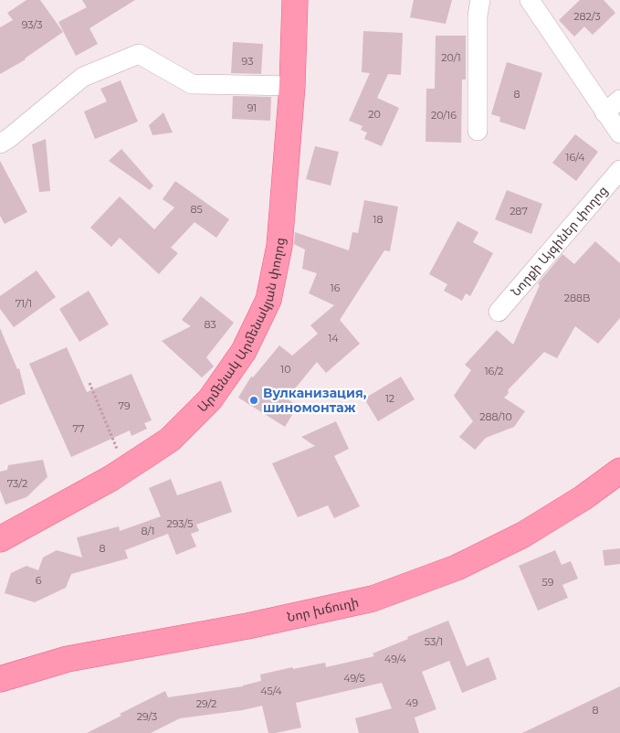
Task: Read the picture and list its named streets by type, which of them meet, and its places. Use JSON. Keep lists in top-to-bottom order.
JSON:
{
  "streets": {
    "main road": ["Արմենակ Արմենակյան փողոց", "Նոր խճուղի"],
    "street": ["Նորքի Այգիներ փողոց"]
  },
  "places": ["Вулканизация, шиномонтаж"],
  "house_numbers": [
    "282/3",
    "93/3",
    "20/1",
    "93",
    "8",
    "91",
    "20",
    "20/16",
    "16/4",
    "85",
    "287",
    "18",
    "16",
    "288B",
    "71/1",
    "83",
    "14",
    "10",
    "16/2",
    "12",
    "79",
    "288/10",
    "77",
    "73/2",
    "293/5",
    "8/1",
    "8",
    "6",
    "59",
    "53/1",
    "49/4",
    "49/5",
    "45/4",
    "49",
    "29/2",
    "8",
    "29/3"
  ]
}
